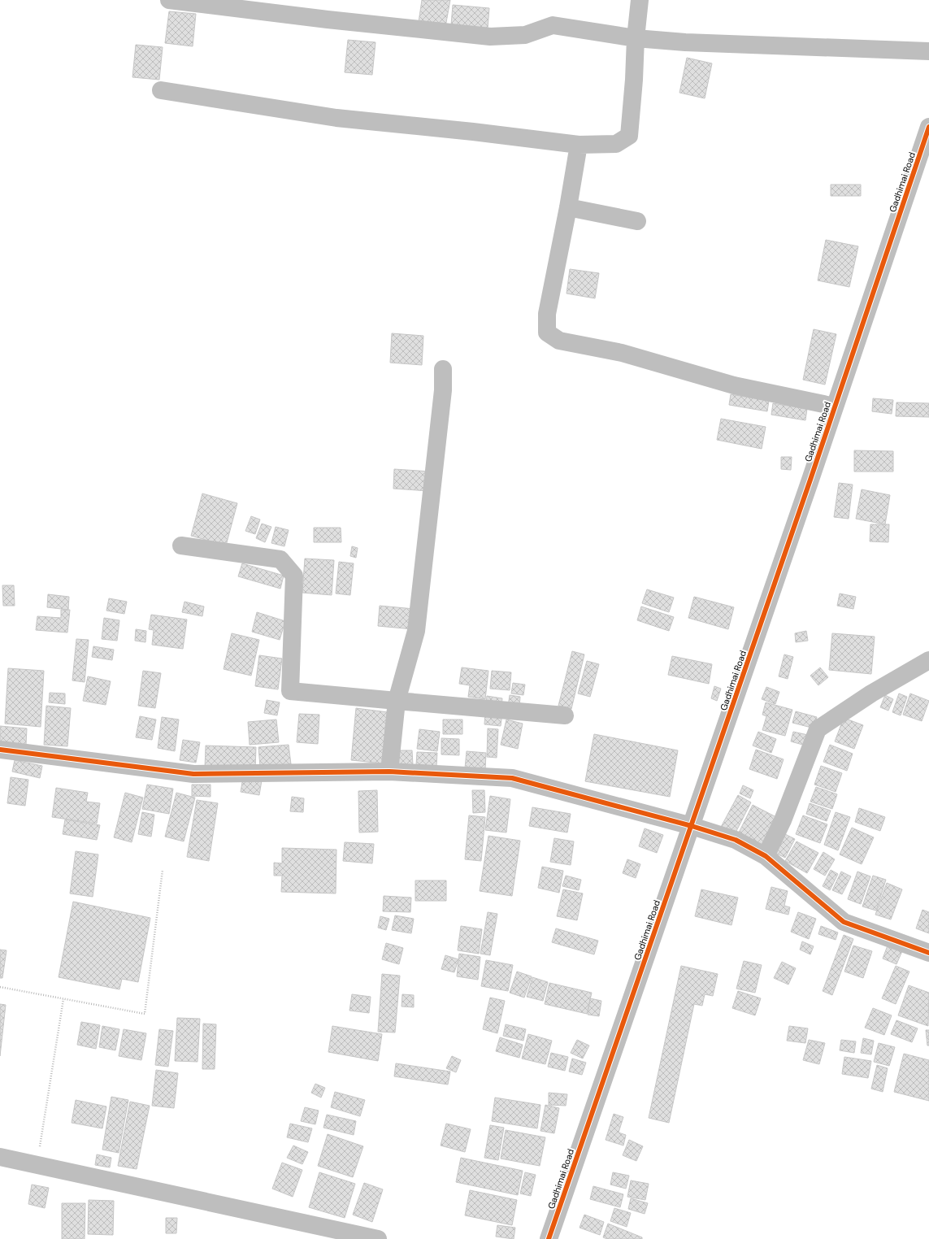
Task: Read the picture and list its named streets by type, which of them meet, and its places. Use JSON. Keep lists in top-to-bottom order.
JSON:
{
  "streets": {
    "street": ["Gadhimai Road"]
  }
}
